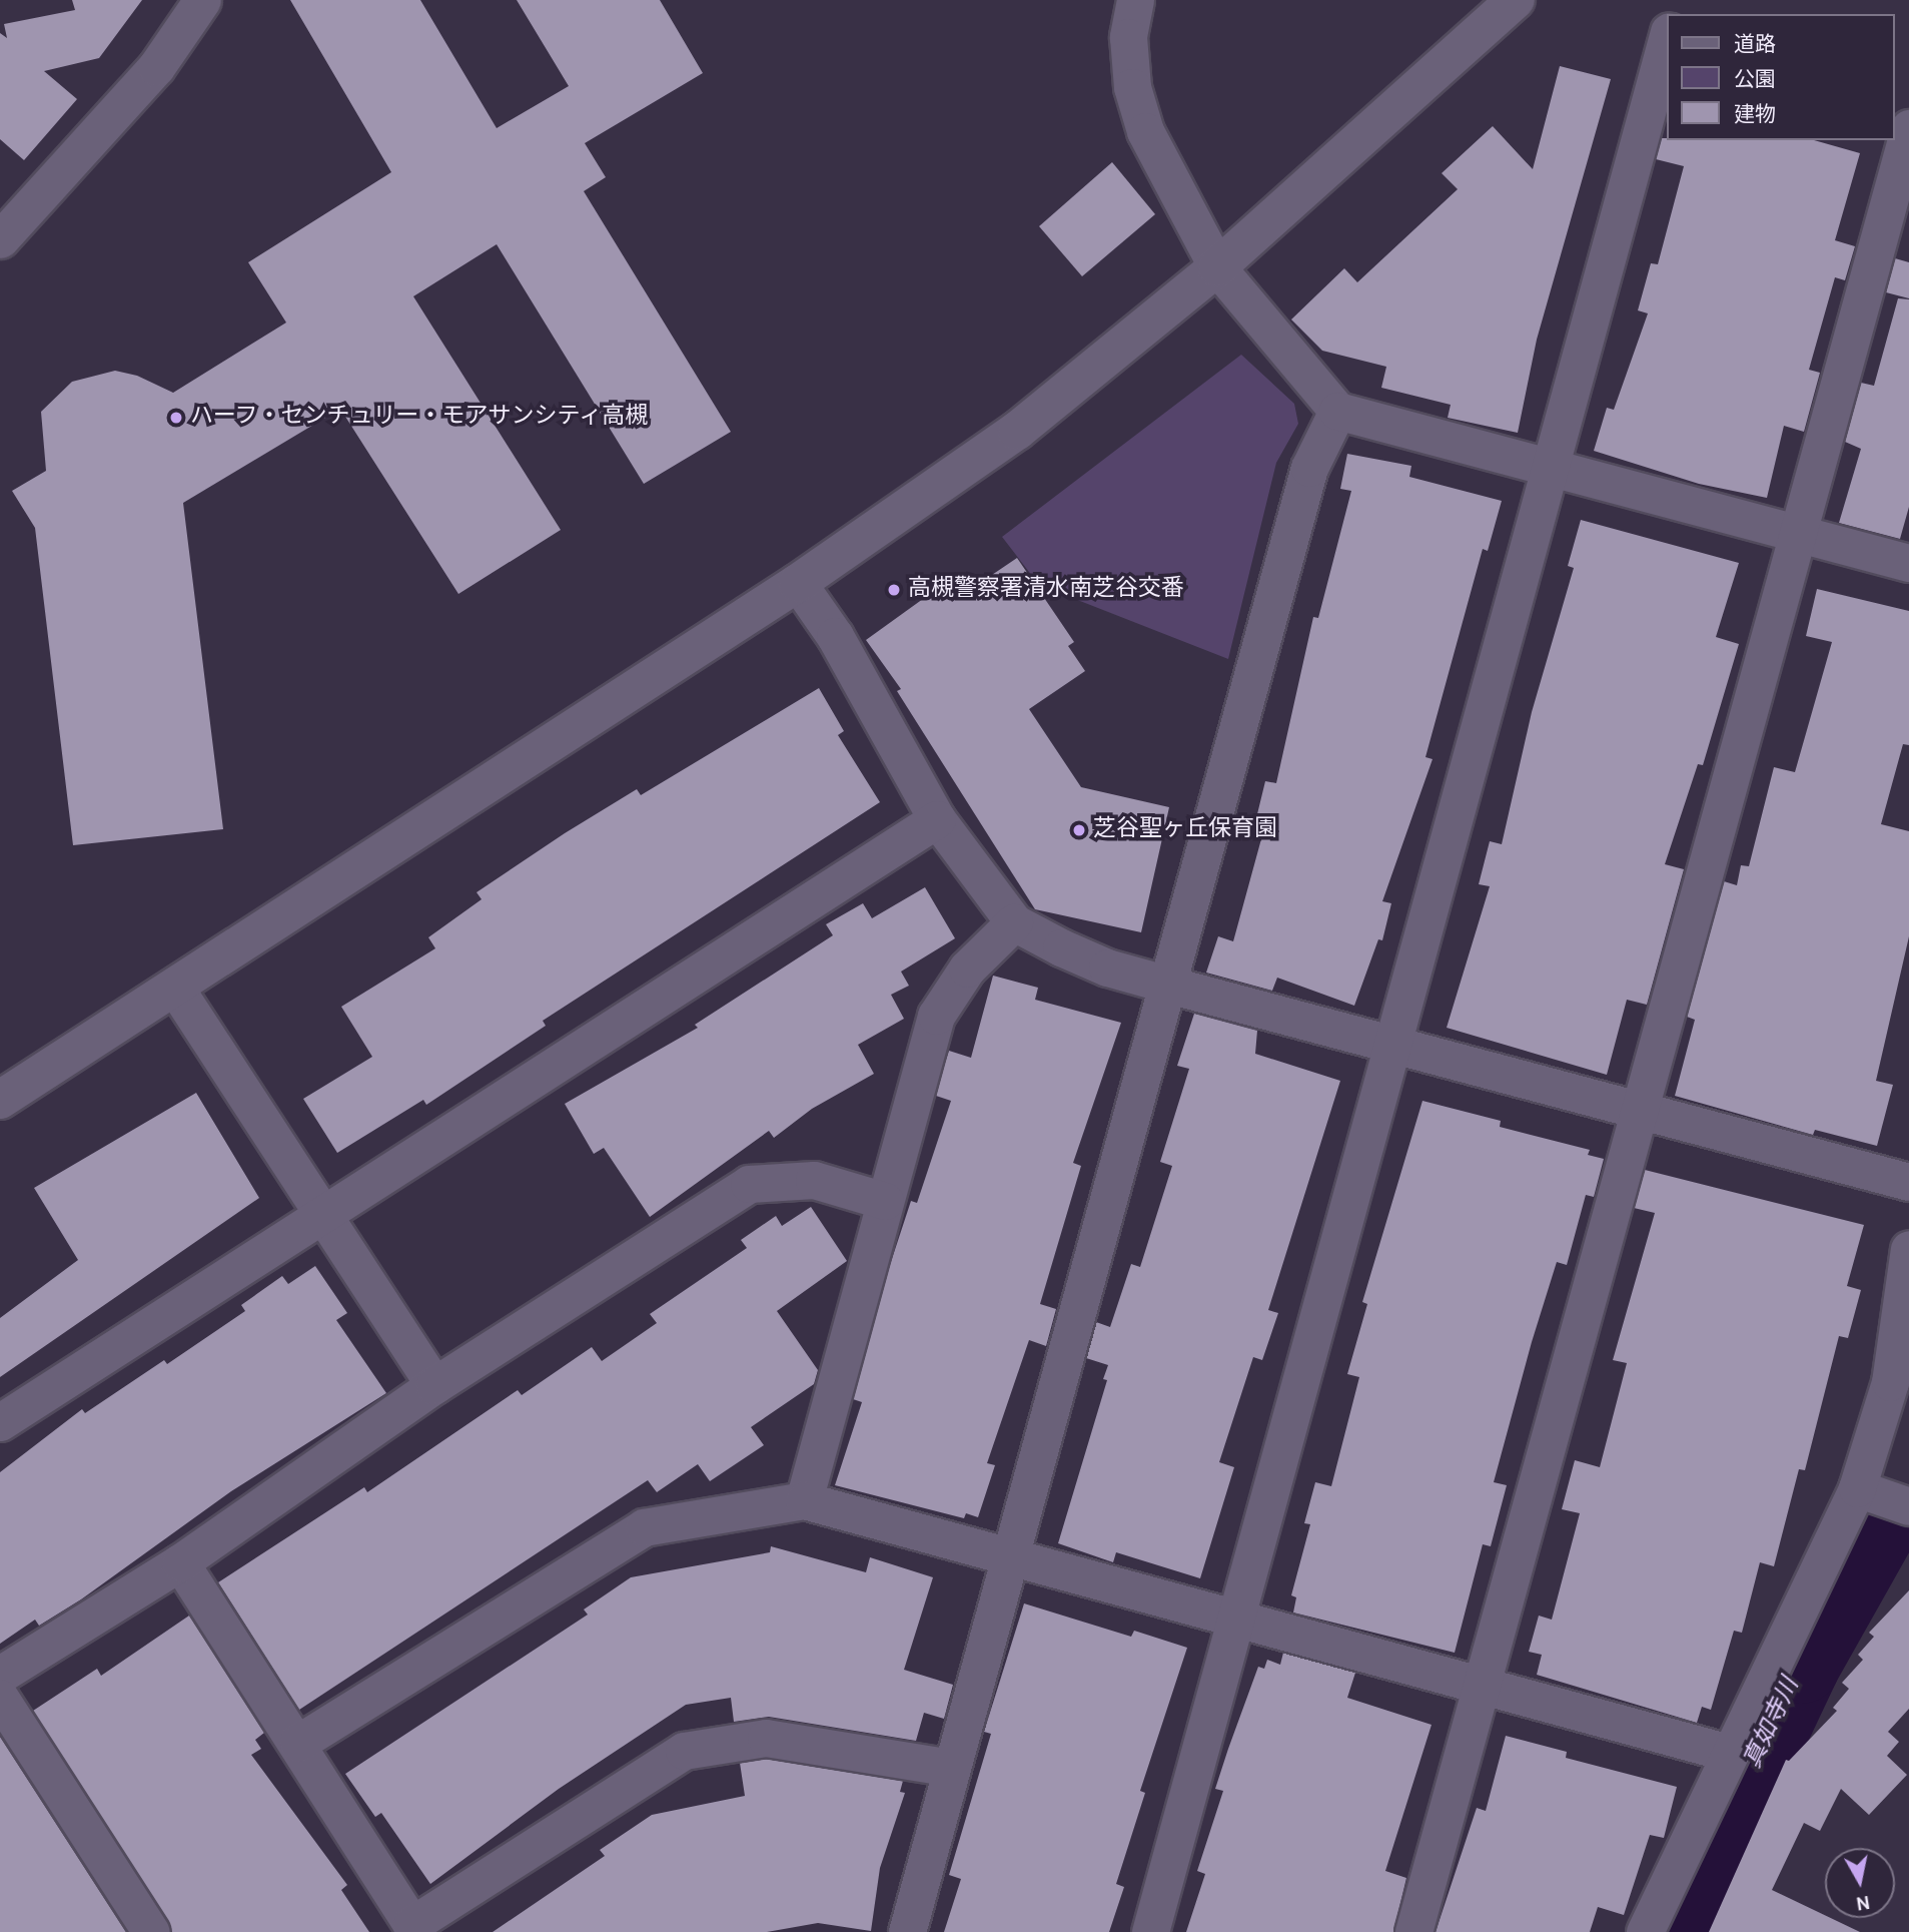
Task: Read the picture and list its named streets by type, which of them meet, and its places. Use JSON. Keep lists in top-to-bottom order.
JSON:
{
  "water": ["真如寺川"],
  "places": ["ハーフ・センチュリー・モアサンシティ高槻", "高槻警察署清水南芝谷交番", "芝谷聖ヶ丘保育園"],
  "legend": ["道路", "公園", "建物"],
  "north": "bottom"
}
